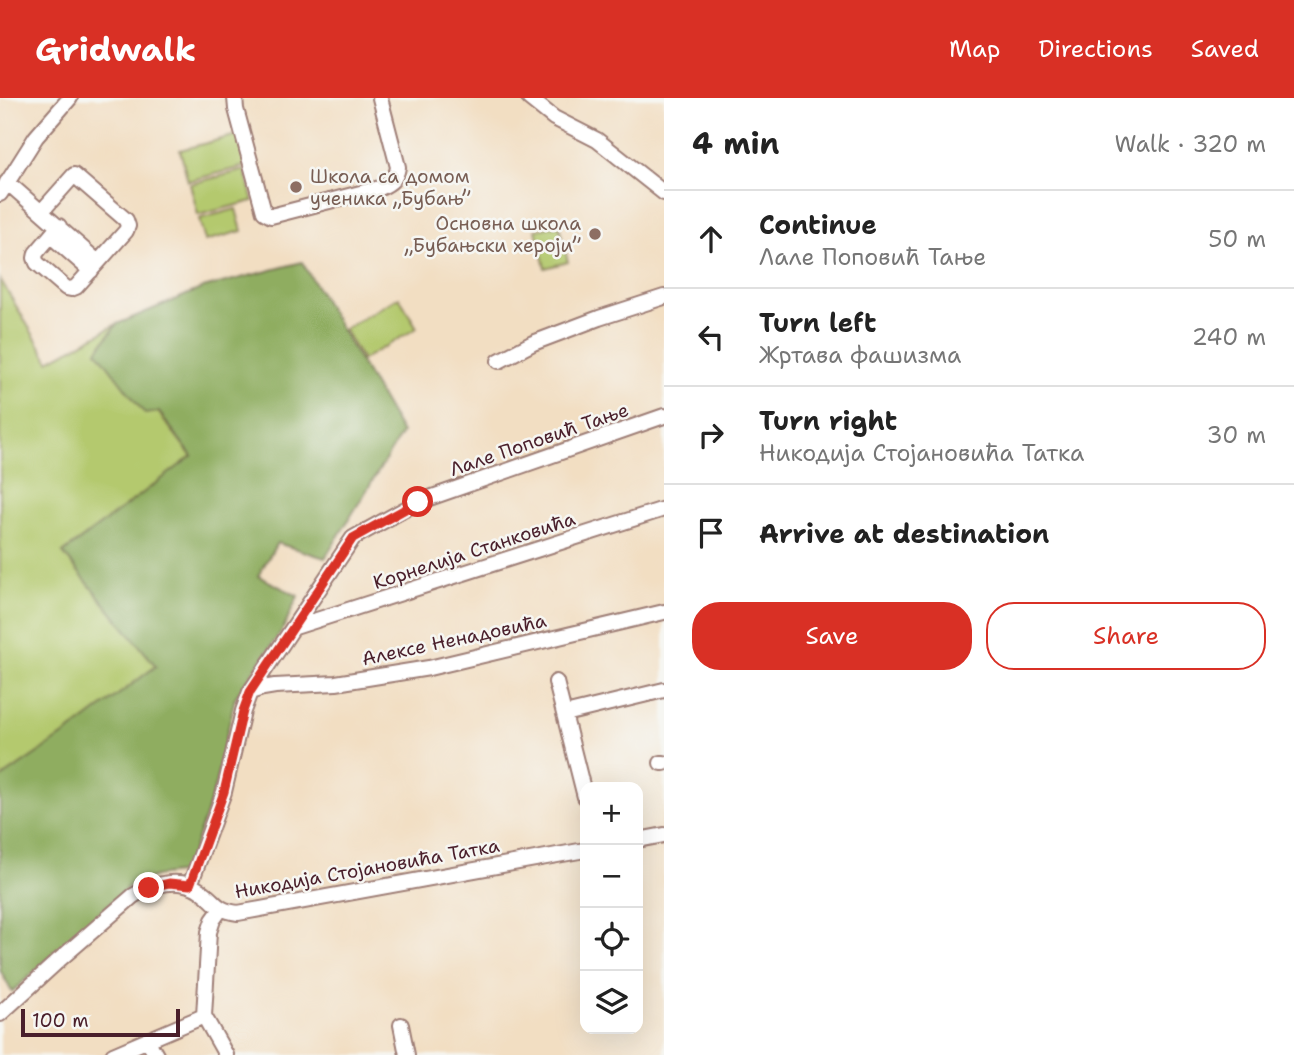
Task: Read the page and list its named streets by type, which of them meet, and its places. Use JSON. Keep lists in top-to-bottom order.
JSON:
{
  "streets": {
    "street": [
      "Лале Поповић Тање",
      "Корнелија Станковића",
      "Алексе Ненадовића",
      "Никодија Стојановића Татка"
    ]
  },
  "crossings": [
    ["Лале Поповић Тање", "Корнелија Станковића"]
  ],
  "places": ["Школа са домом ученика „Бубањ”", "Основна школа „Бубањски хероји”"],
  "scale_bar": "100 m",
  "page": {
    "header": "Gridwalk",
    "nav": ["Map", "Directions", "Saved"],
    "heading": ["4 min", "Walk · 320 m"],
    "list": [
      ["Continue", "Лале Поповић Тање", "50 m"],
      ["Turn left", "Жртава фашизма", "240 m"],
      ["Turn right", "Никодија Стојановића Татка", "30 m"],
      "Arrive at destination"
    ],
    "buttons": ["Save", "Share"],
    "map_buttons": ["+", "−"],
    "scale": "100 m"
  }
}
